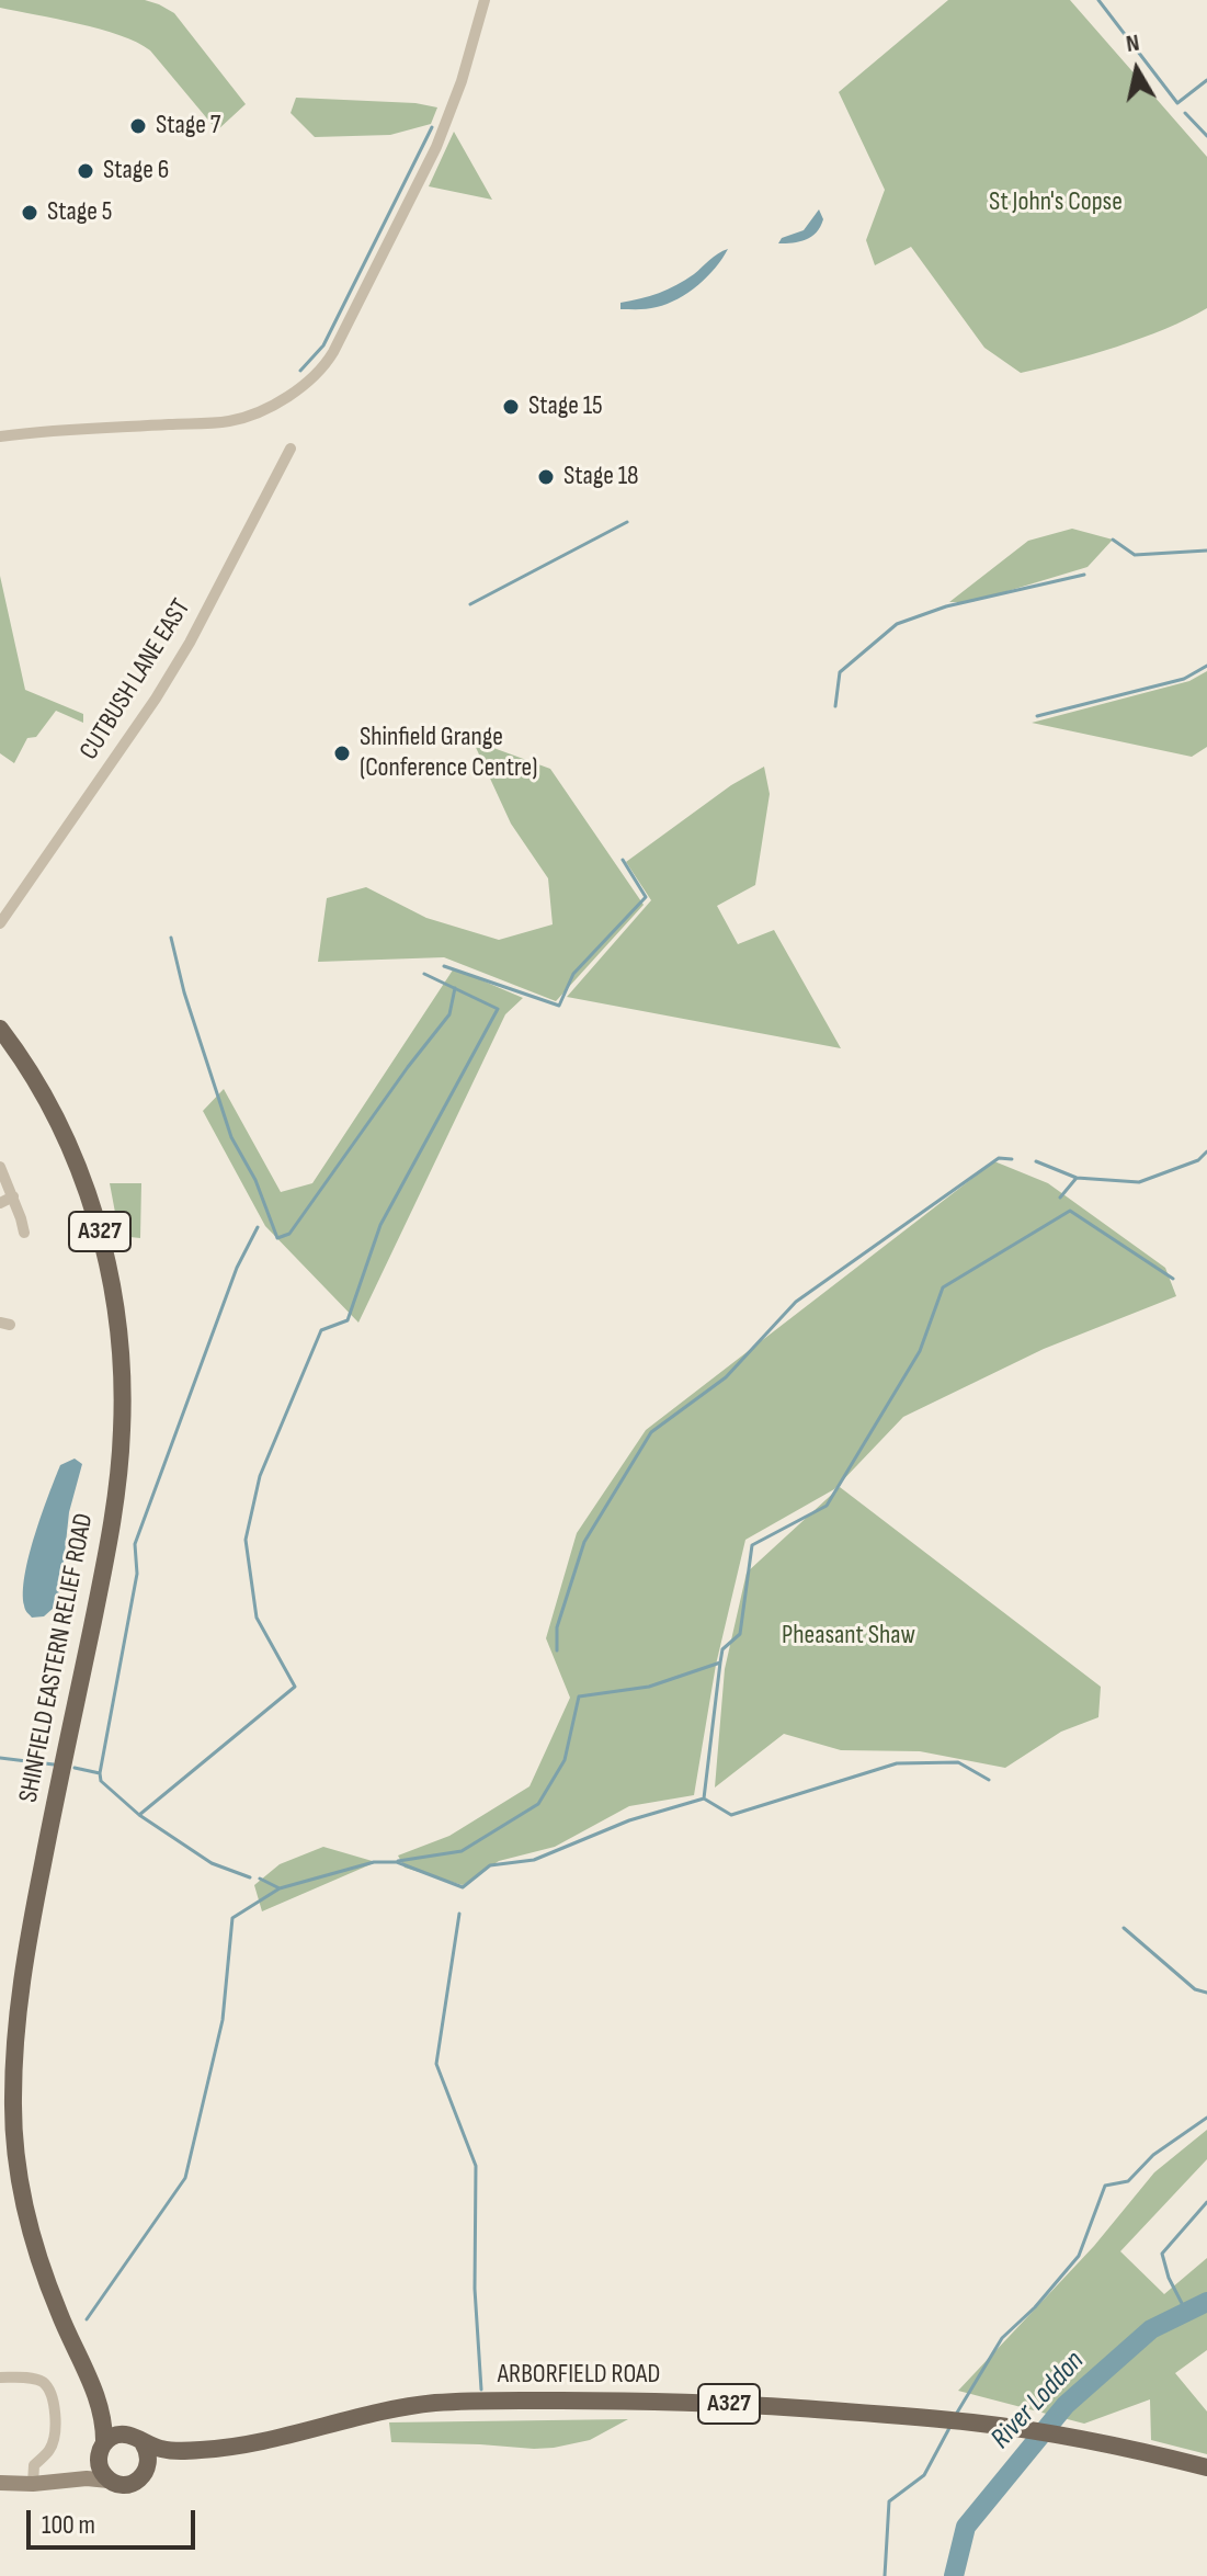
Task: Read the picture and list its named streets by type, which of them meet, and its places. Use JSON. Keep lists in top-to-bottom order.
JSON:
{
  "streets": {
    "main road": ["A327", "SHINFIELD EASTERN RELIEF ROAD", "ARBORFIELD ROAD"],
    "street": ["CUTBUSH LANE EAST"]
  },
  "crossings": [
    ["A327", "SHINFIELD EASTERN RELIEF ROAD"],
    ["A327", "ARBORFIELD ROAD"],
    ["SHINFIELD EASTERN RELIEF ROAD", "ARBORFIELD ROAD"]
  ],
  "water": ["River Loddon"],
  "parks": ["St John's Copse", "Pheasant Shaw"],
  "places": [
    "Stage 7",
    "Stage 6",
    "Stage 5",
    "Stage 15",
    "Stage 18",
    "Shinfield Grange (Conference Centre)"
  ],
  "scale_bar": "100 m",
  "north": "top"
}
